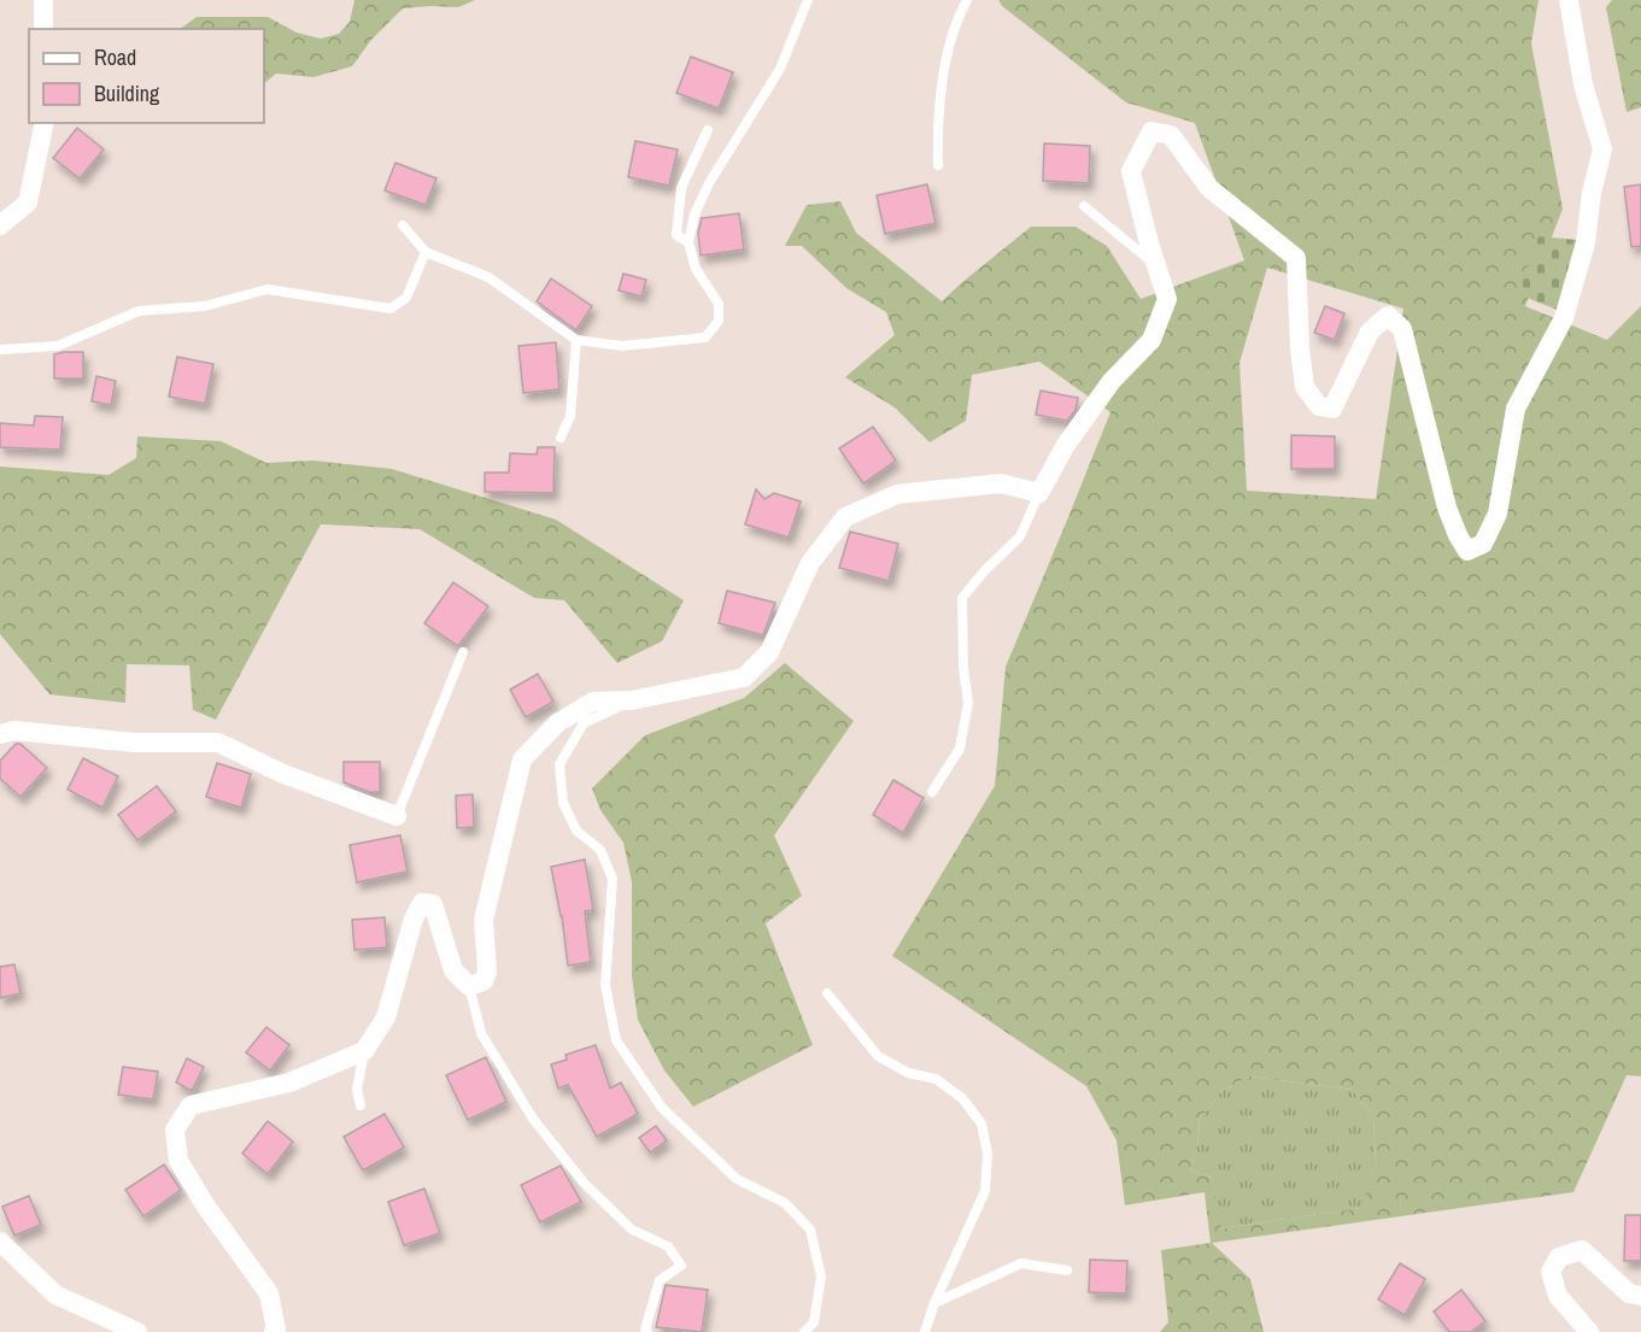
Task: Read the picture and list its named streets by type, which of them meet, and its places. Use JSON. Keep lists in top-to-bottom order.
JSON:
{
  "legend": ["Road", "Building"]
}
